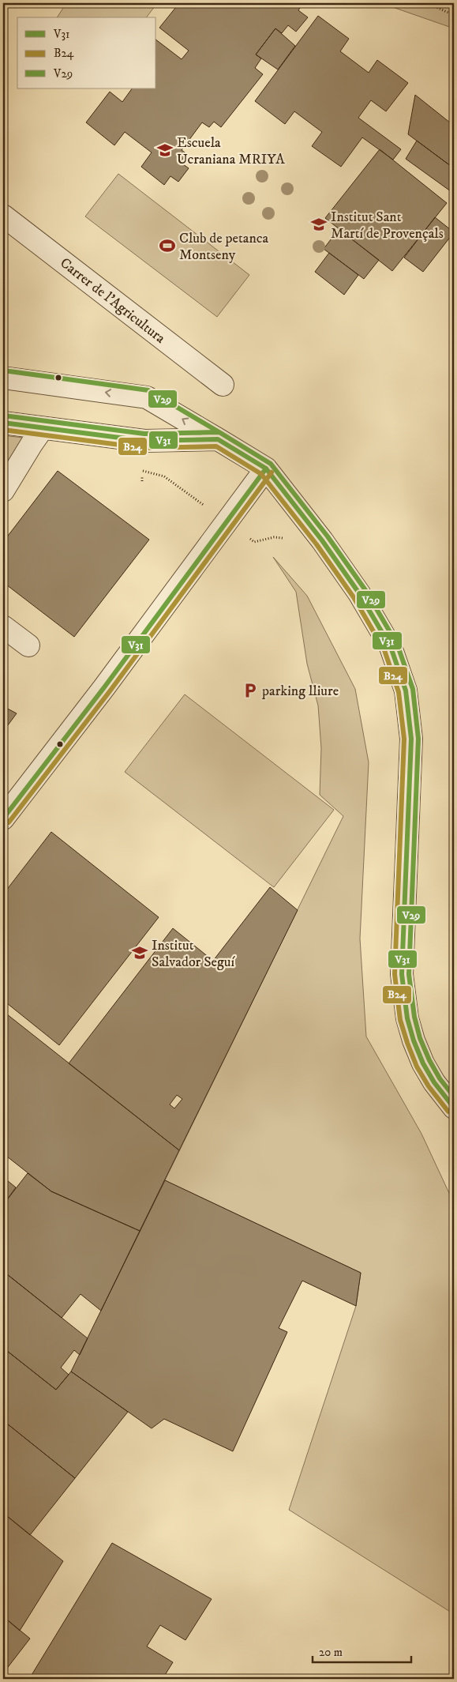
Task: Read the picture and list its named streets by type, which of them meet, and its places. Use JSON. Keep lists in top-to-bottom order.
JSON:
{
  "streets": {
    "street": ["Carrer de l'Agricultura"]
  },
  "places": {
    "school or university": ["Escuela Ucraniana MRIYA", "Institut Sant Martí de Provençals", "Institut Salvador Seguí"],
    "sports": ["Club de petanca Montseny"],
    "parking": ["parking lliure"]
  },
  "lines": ["transit line V29", "transit line V31", "transit line B24"],
  "legend": ["V31", "B24", "V29"],
  "scale_bar": "20 m"
}
